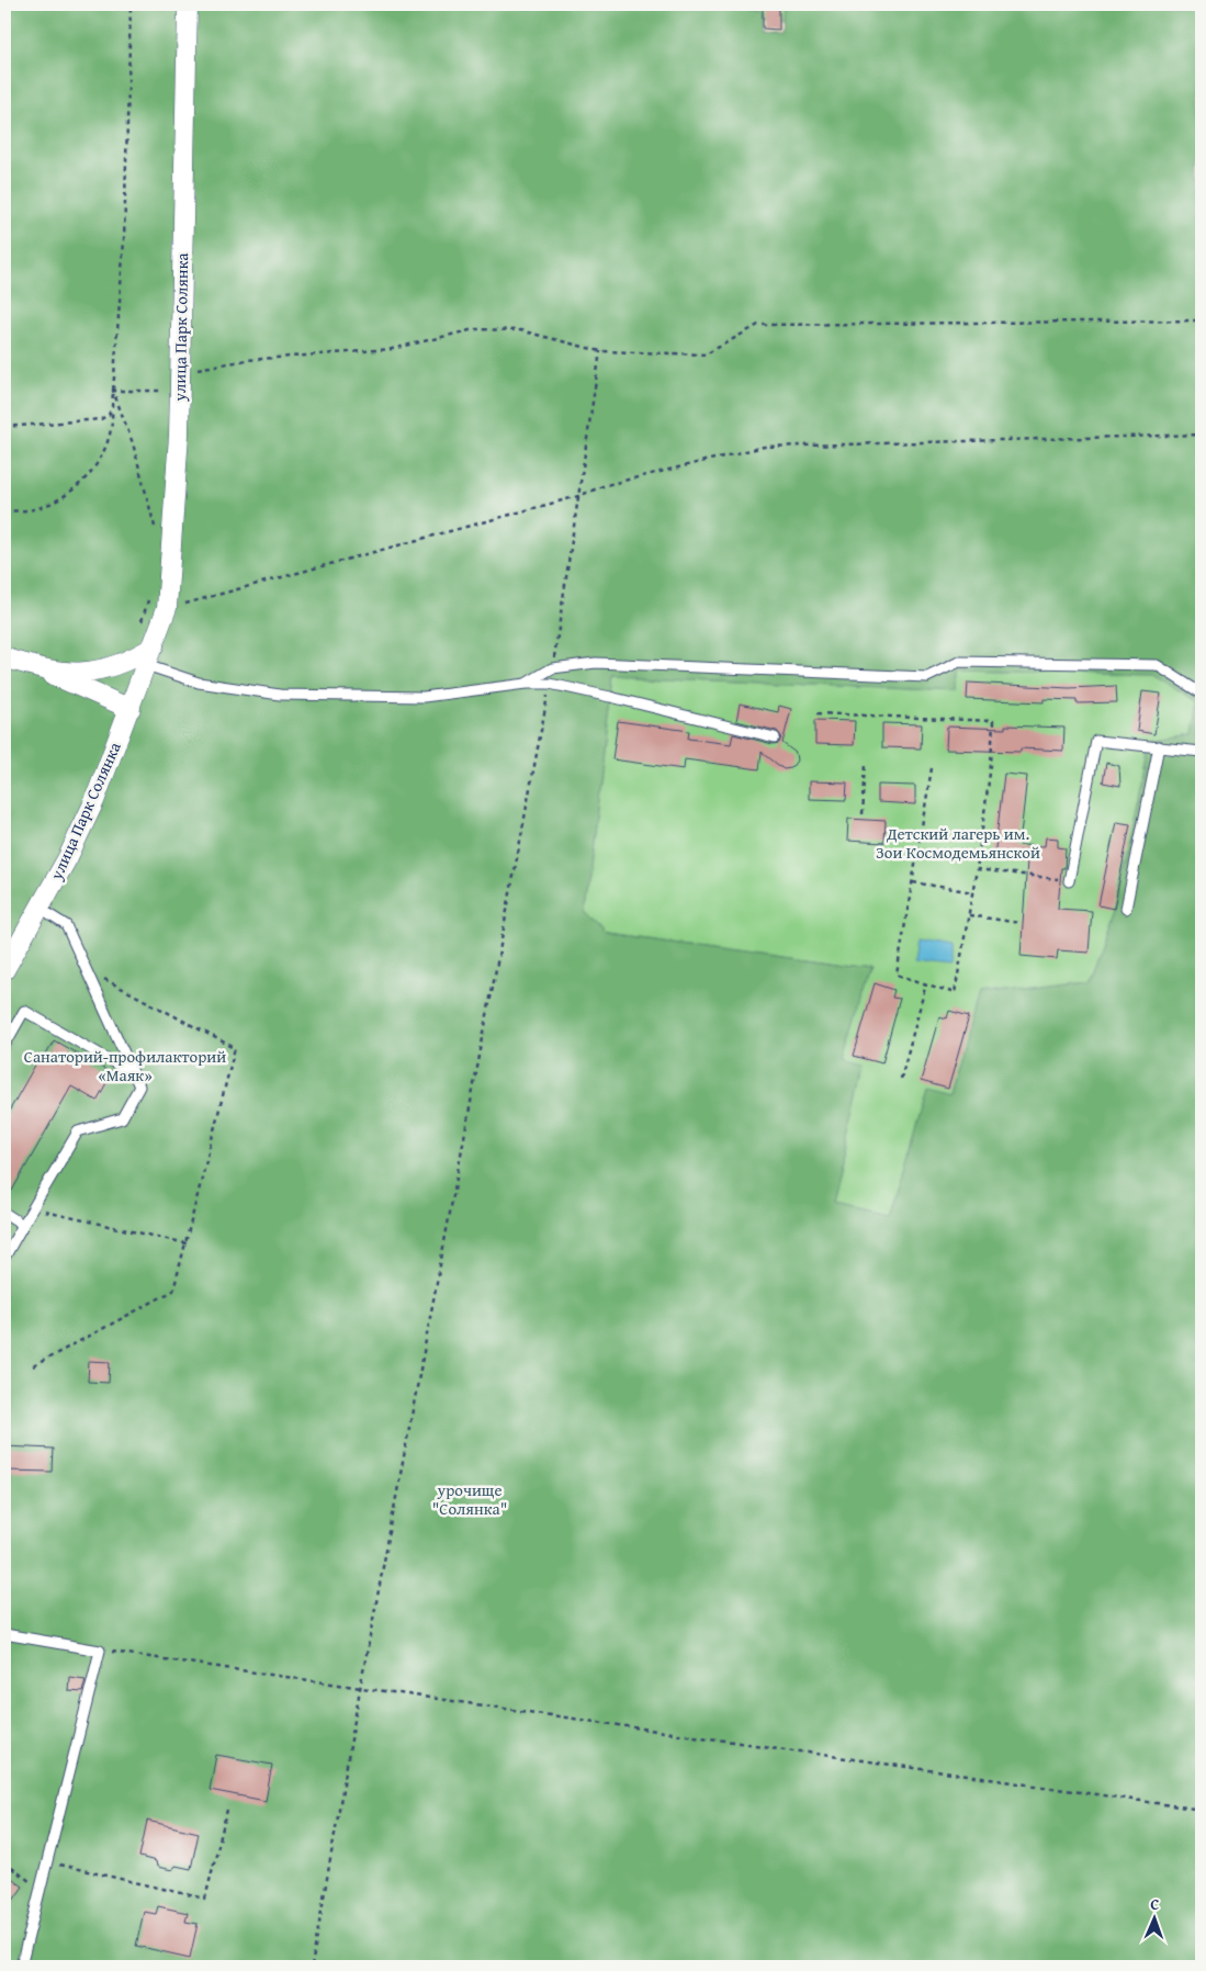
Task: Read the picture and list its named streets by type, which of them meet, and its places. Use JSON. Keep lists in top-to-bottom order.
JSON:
{
  "streets": {
    "street": ["улица Парк Солянка"]
  },
  "parks": ["Детский лагерь им. Зои Космодемьянской", "Санаторий-профилакторий «Маяк»", "урочище \"Солянка\""],
  "north": "top"
}
